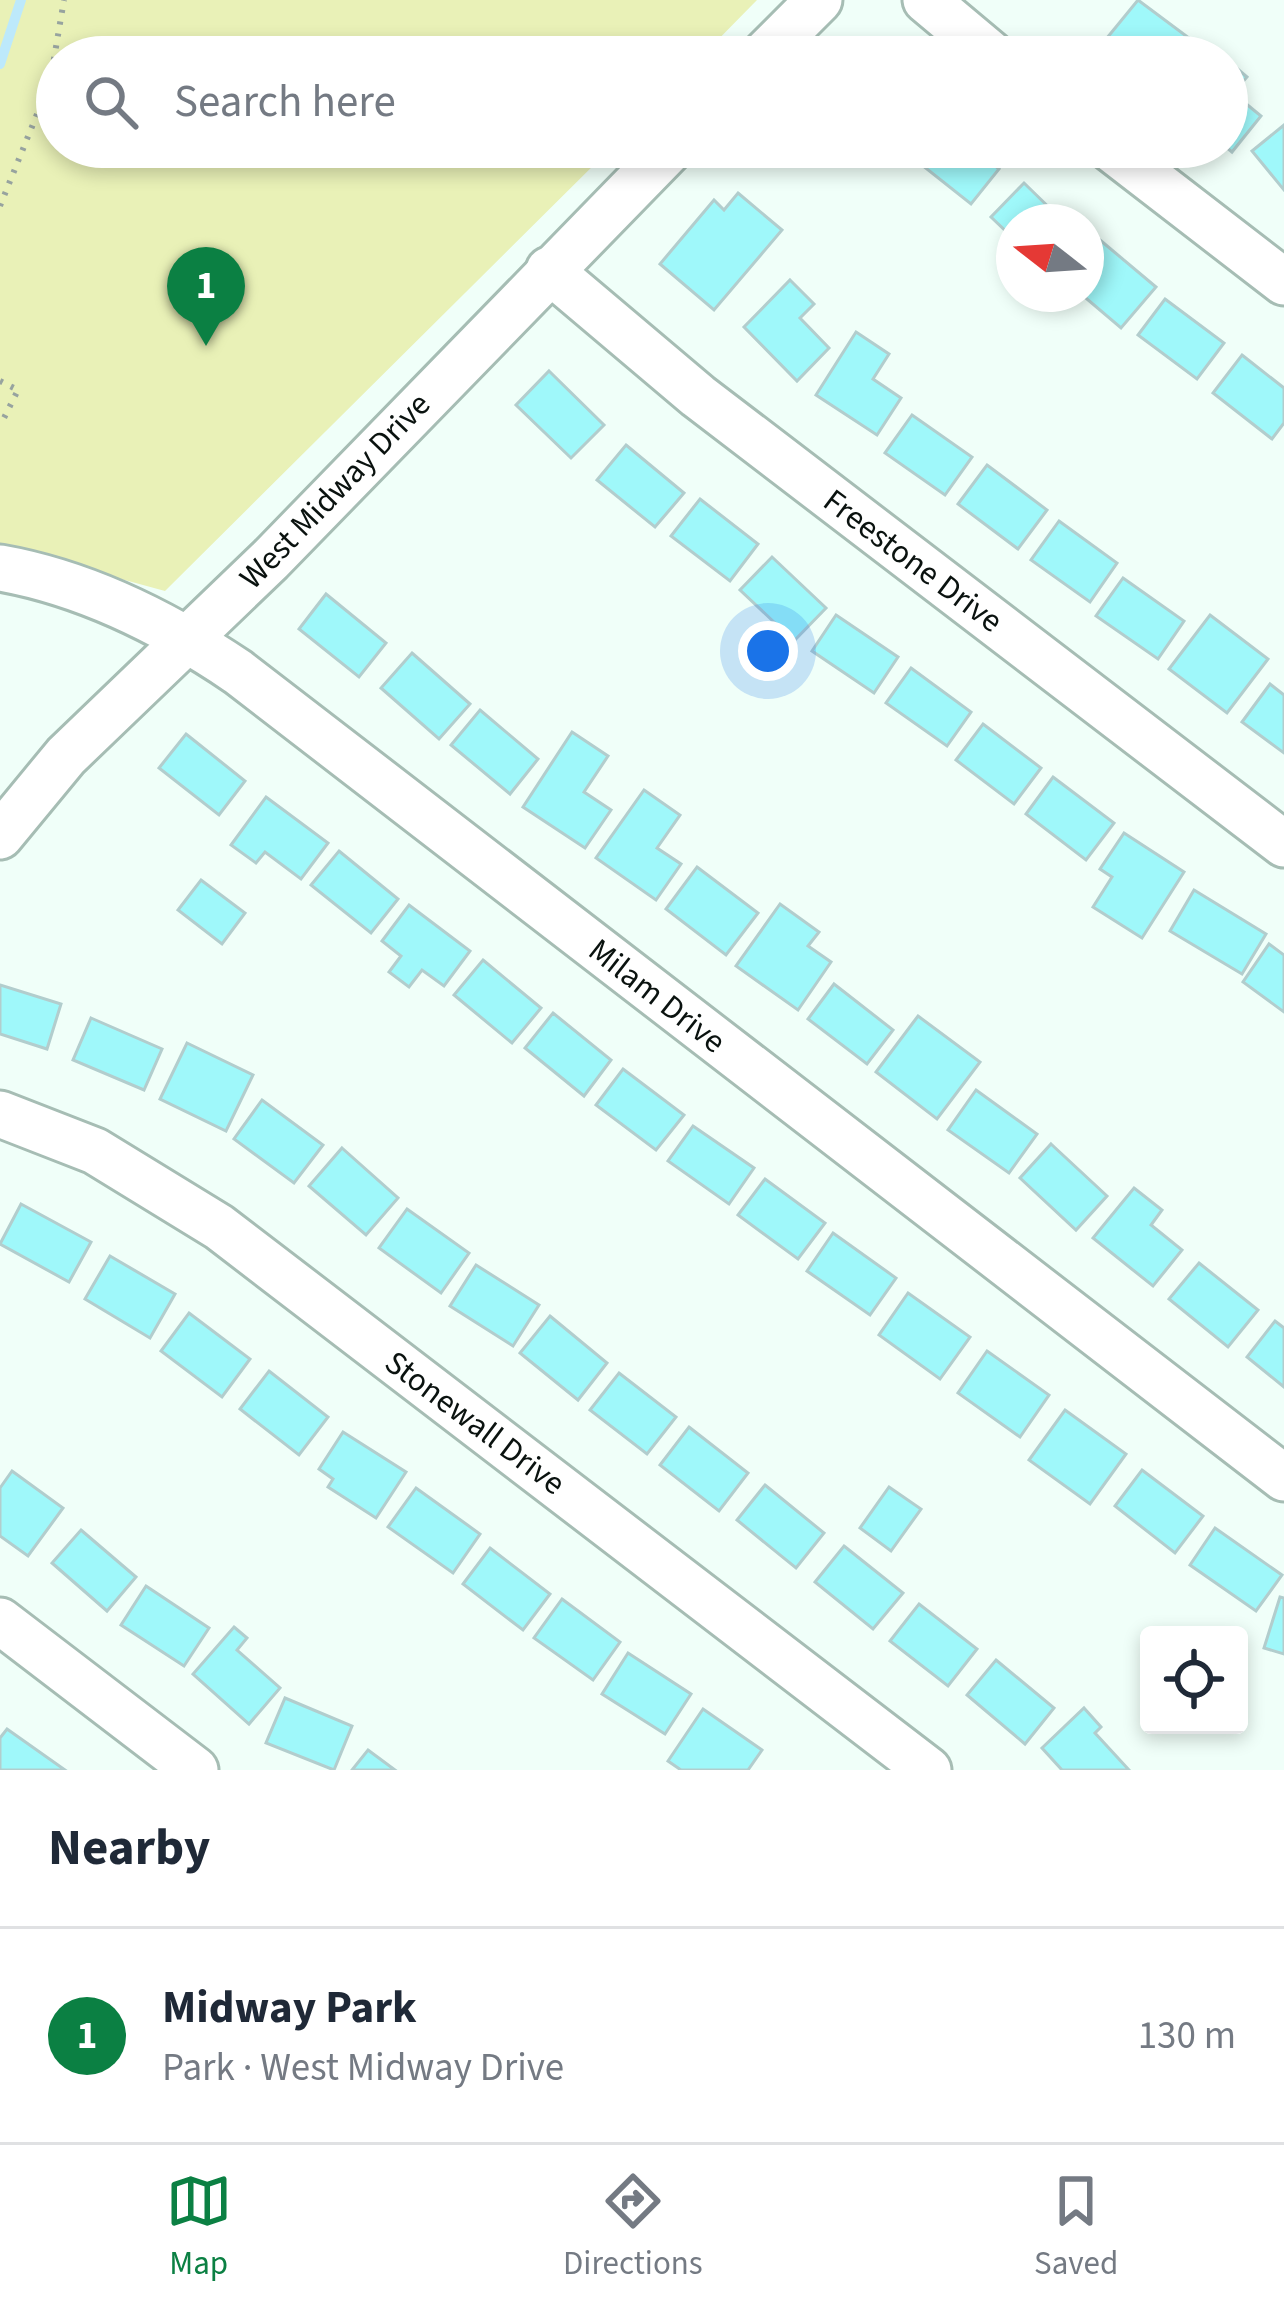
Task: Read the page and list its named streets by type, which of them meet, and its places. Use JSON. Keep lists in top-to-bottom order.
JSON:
{
  "streets": {
    "street": [
      "West Midway Drive",
      "Freestone Drive",
      "Milam Drive",
      "Stonewall Drive"
    ]
  },
  "crossings": [
    ["West Midway Drive", "Freestone Drive"],
    ["West Midway Drive", "Milam Drive"]
  ],
  "north": "left",
  "page": {
    "search": "Search here",
    "pins": "1",
    "heading": "Nearby",
    "list": [
      {
        "mark": "1",
        "name": "Midway Park",
        "note": "Park · West Midway Drive",
        "value": "130 m"
      }
    ],
    "nav": ["Map", "Directions", "Saved"]
  }
}
